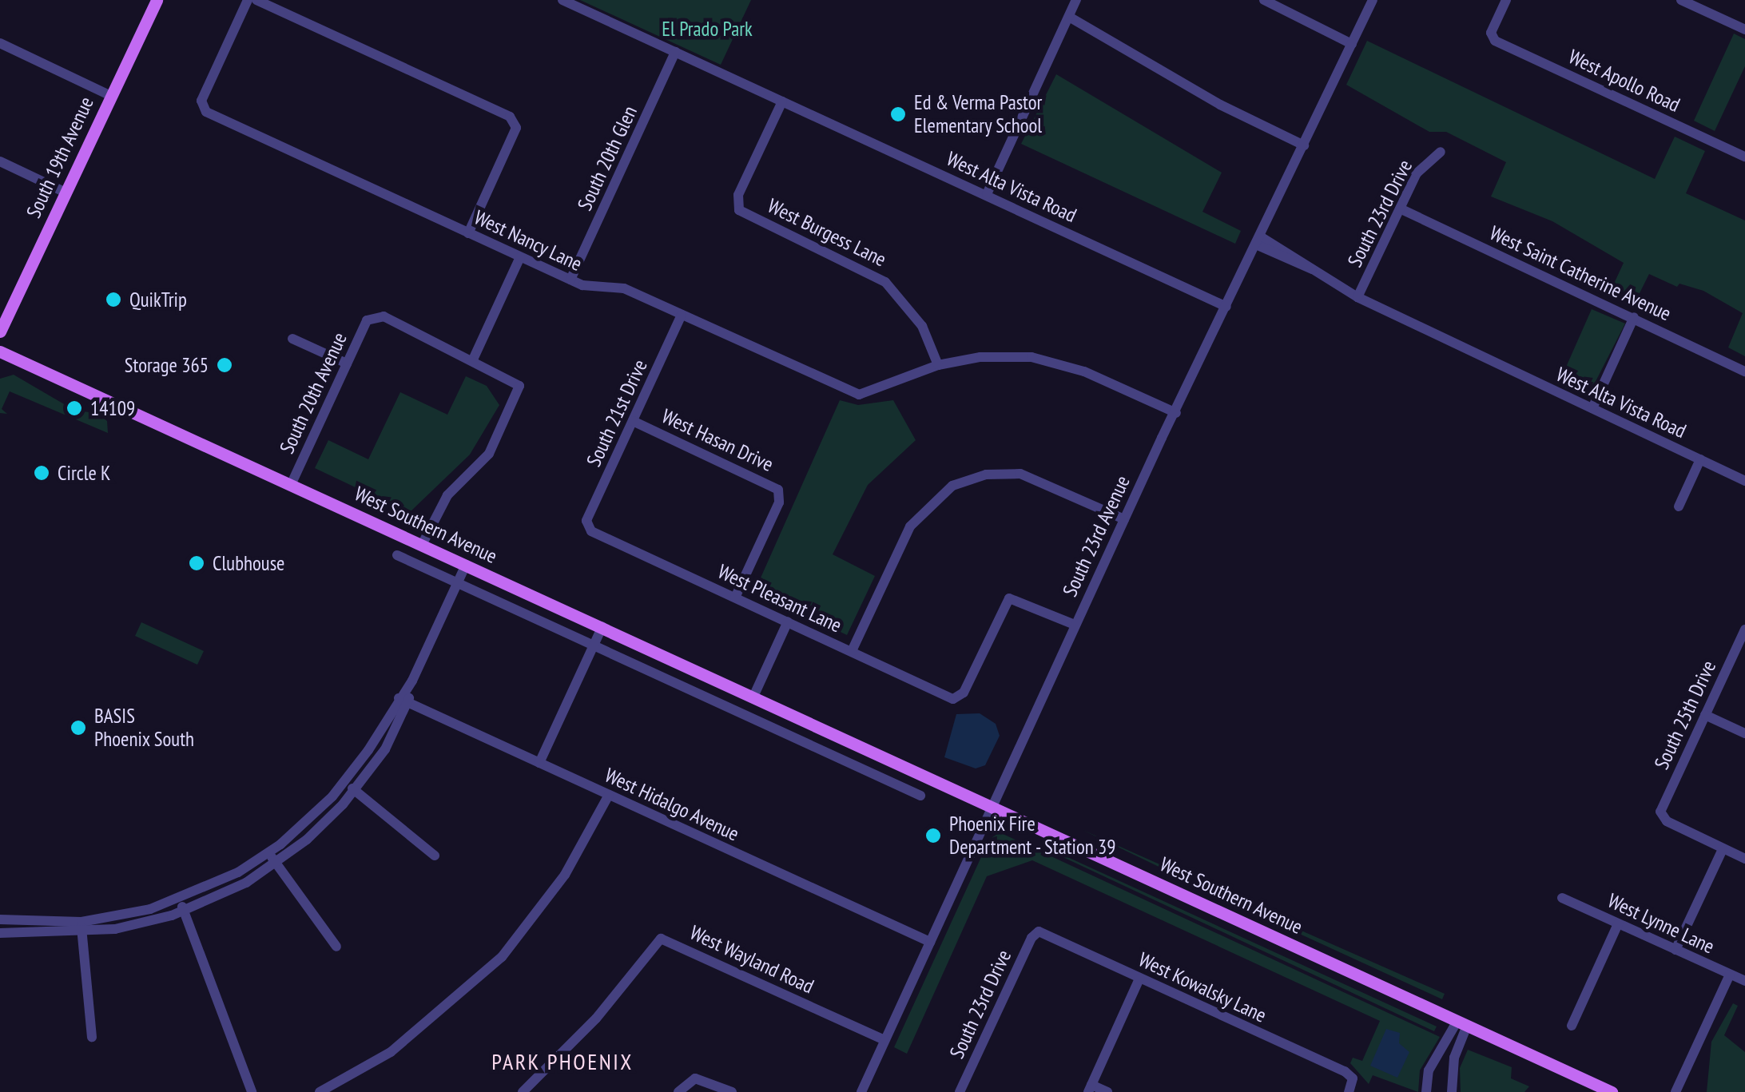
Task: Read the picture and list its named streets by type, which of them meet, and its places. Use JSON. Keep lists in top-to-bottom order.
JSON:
{
  "streets": {
    "main road": ["South 19th Avenue", "West Southern Avenue"],
    "street": [
      "West Apollo Road",
      "South 20th Glen",
      "West Alta Vista Road",
      "South 23rd Drive",
      "West Burgess Lane",
      "West Nancy Lane",
      "West Saint Catherine Avenue",
      "South 20th Avenue",
      "South 21st Drive",
      "West Hasan Drive",
      "South 23rd Avenue",
      "West Pleasant Lane",
      "South 25th Drive",
      "West Hidalgo Avenue",
      "West Lynne Lane",
      "West Wayland Road",
      "West Kowalsky Lane"
    ]
  },
  "crossings": [
    ["South 20th Glen", "West Alta Vista Road"],
    ["South 20th Glen", "West Nancy Lane"],
    ["West Alta Vista Road", "South 23rd Drive"],
    ["West Alta Vista Road", "West Burgess Lane"],
    ["West Alta Vista Road", "South 23rd Avenue"],
    ["South 23rd Drive", "West Saint Catherine Avenue"],
    ["South 23rd Drive", "West Kowalsky Lane"],
    ["West Burgess Lane", "West Nancy Lane"],
    ["West Nancy Lane", "South 21st Drive"],
    ["South 20th Avenue", "West Southern Avenue"],
    ["South 21st Drive", "West Hasan Drive"],
    ["South 21st Drive", "West Pleasant Lane"],
    ["West Hasan Drive", "West Pleasant Lane"],
    ["West Southern Avenue", "South 23rd Avenue"],
    ["South 23rd Avenue", "West Pleasant Lane"],
    ["South 23rd Avenue", "West Hidalgo Avenue"],
    ["South 23rd Avenue", "West Wayland Road"]
  ],
  "districts": ["PARK PHOENIX"],
  "parks": ["El Prado Park"],
  "places": [
    "Ed & Verma Pastor Elementary School",
    "QuikTrip",
    "Storage 365",
    "14109",
    "Circle K",
    "Clubhouse",
    "BASIS Phoenix South",
    "Phoenix Fire Department - Station 39"
  ]
}
